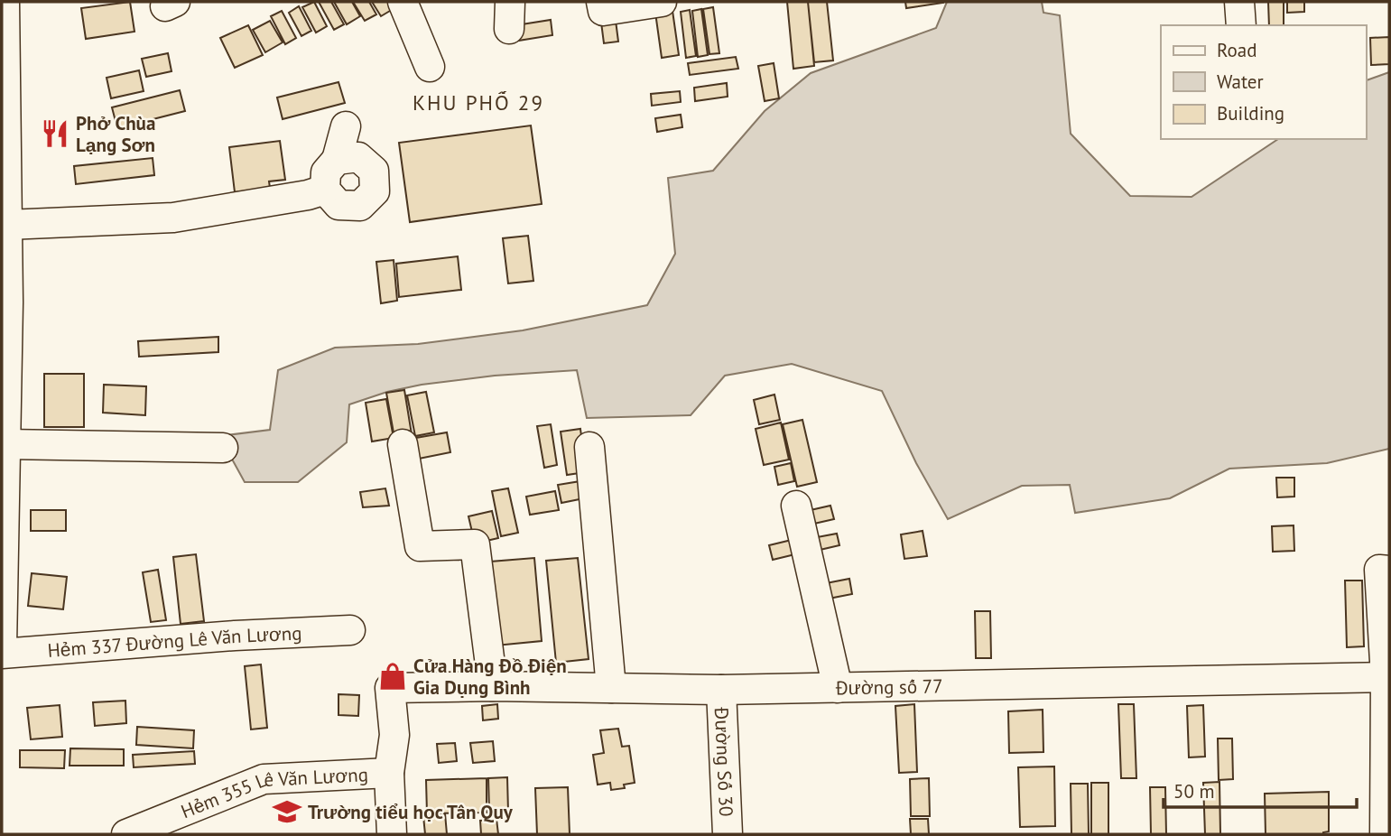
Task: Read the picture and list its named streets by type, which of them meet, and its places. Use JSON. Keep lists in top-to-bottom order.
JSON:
{
  "streets": {
    "street": [
      "Hẻm 337 Đường Lê Văn Lương",
      "Đường số 77",
      "Đường Số 30",
      "Hẻm 355 Lê Văn Lương"
    ]
  },
  "crossings": [
    ["Đường số 77", "Đường Số 30"],
    ["Đường số 77", "Hẻm 355 Lê Văn Lương"]
  ],
  "districts": ["KHU PHỐ 29"],
  "places": {
    "restaurant": ["Phở Chùa Lạng Sơn"],
    "shop": ["Cửa Hàng Đồ Điện Gia Dụng Bình"],
    "school or university": ["Trường tiểu học Tân Quy"]
  },
  "legend": ["Road", "Water", "Building"],
  "scale_bar": "50 m"
}
